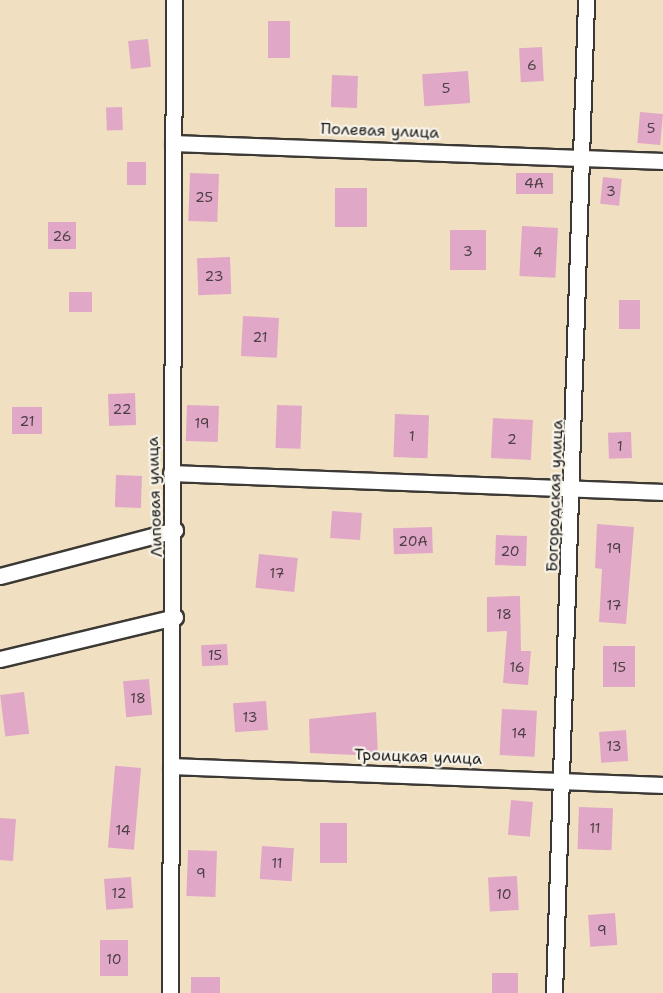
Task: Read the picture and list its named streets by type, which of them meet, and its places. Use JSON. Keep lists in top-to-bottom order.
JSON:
{
  "streets": {
    "street": [
      "Полевая улица",
      "Богородская улица",
      "Липовая улица",
      "Троицкая улица"
    ]
  },
  "crossings": [
    ["Полевая улица", "Богородская улица"],
    ["Полевая улица", "Липовая улица"],
    ["Богородская улица", "Троицкая улица"],
    ["Липовая улица", "Троицкая улица"]
  ],
  "house_numbers": [
    "6",
    "5",
    "5",
    "4А",
    "3",
    "25",
    "26",
    "3",
    "4",
    "23",
    "21",
    "22",
    "21",
    "19",
    "1",
    "2",
    "1",
    "20А",
    "19",
    "20",
    "17",
    "17",
    "18",
    "15",
    "16",
    "15",
    "18",
    "13",
    "14",
    "13",
    "11",
    "14",
    "11",
    "9",
    "12",
    "10",
    "9",
    "10"
  ]
}
